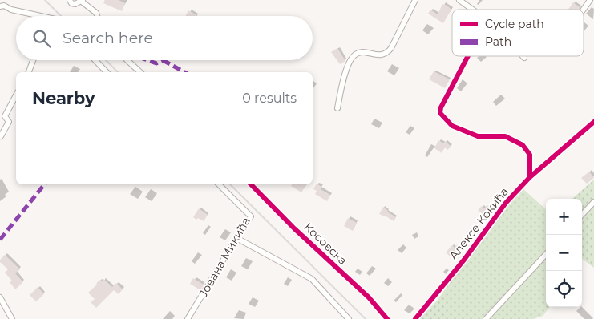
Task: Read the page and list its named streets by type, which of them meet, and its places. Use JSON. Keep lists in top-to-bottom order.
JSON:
{
  "streets": {
    "street": ["Алексе Кокића", "Косовска", "Јована Микића"]
  },
  "legend": ["Cycle path", "Path"],
  "page": {
    "search": "Search here",
    "heading": ["Nearby", "0 results"],
    "map_buttons": ["+", "−"]
  }
}
